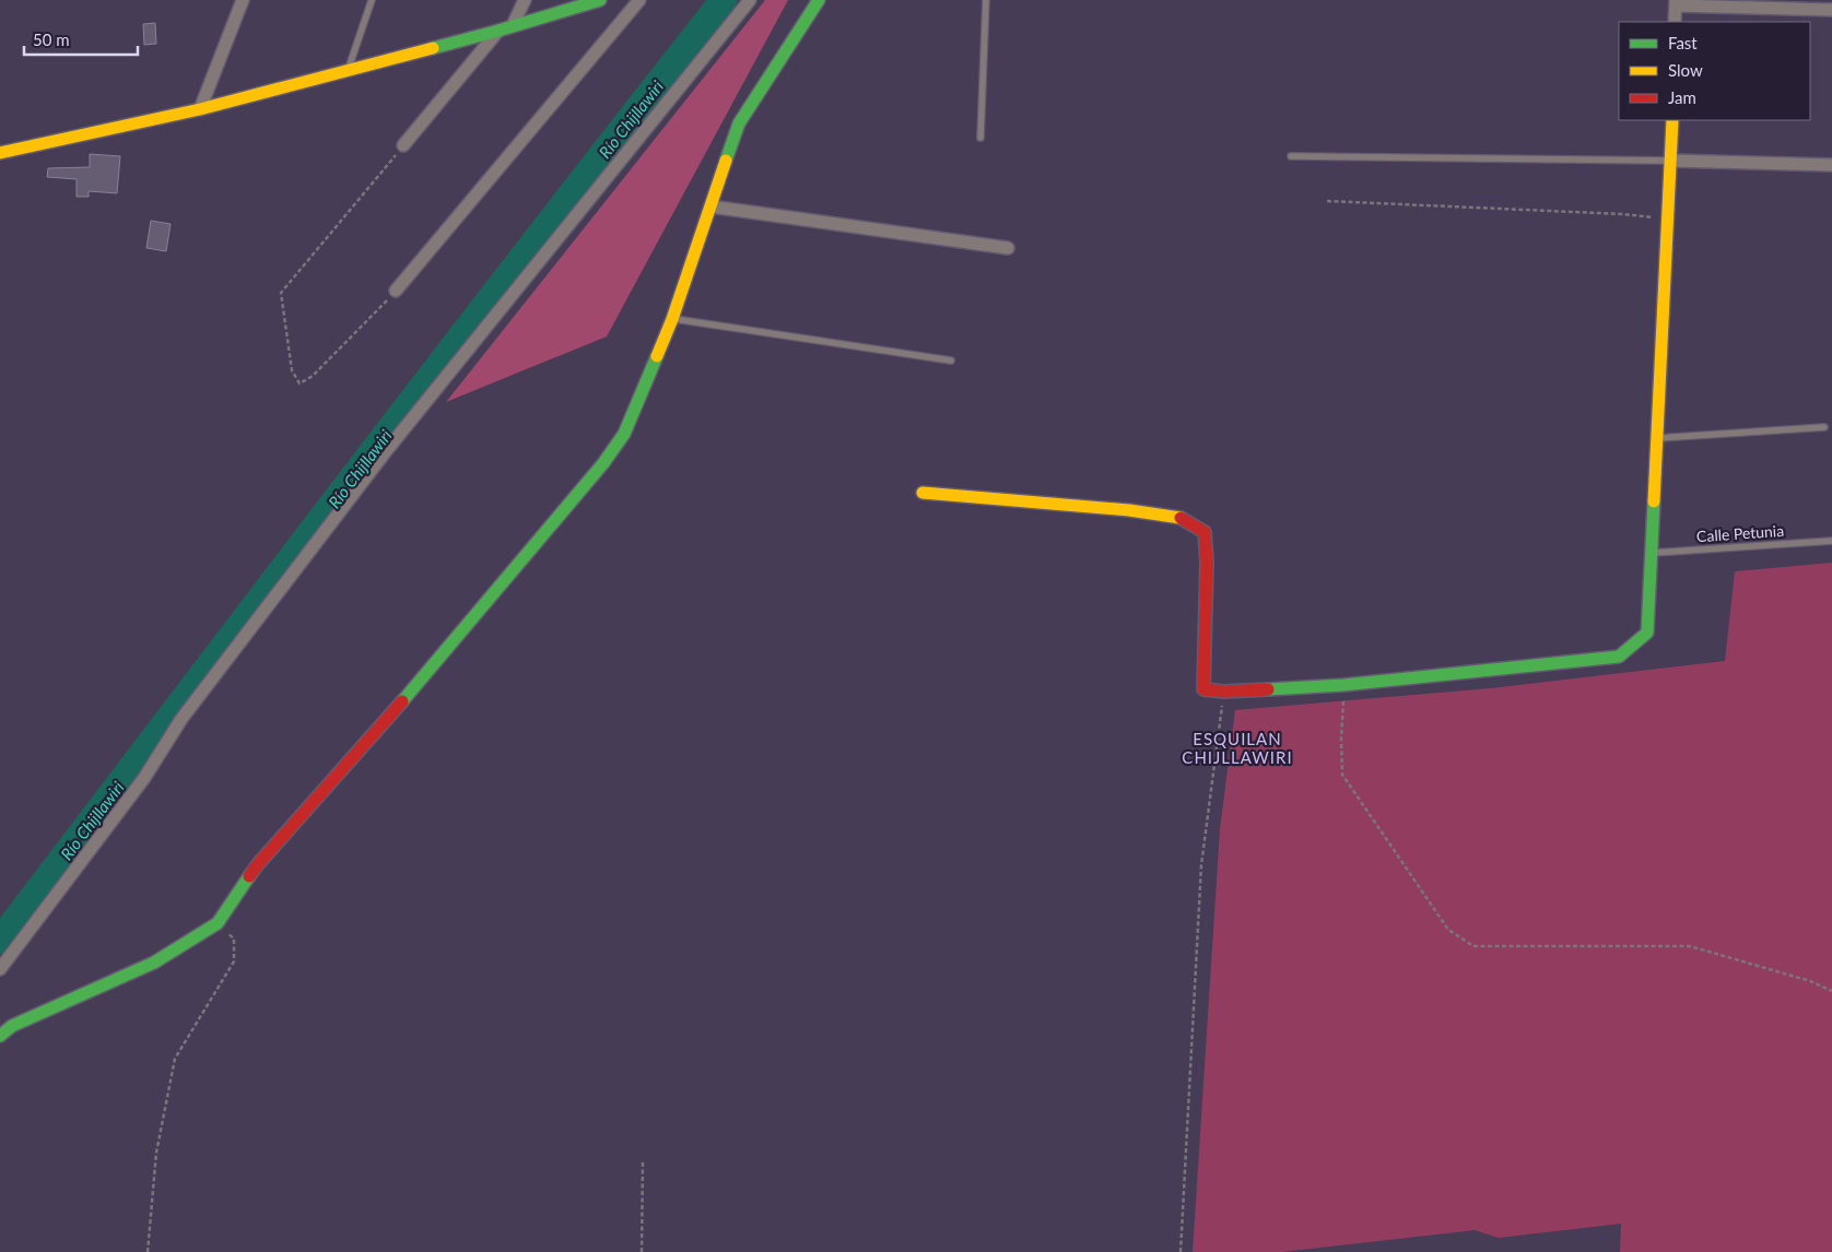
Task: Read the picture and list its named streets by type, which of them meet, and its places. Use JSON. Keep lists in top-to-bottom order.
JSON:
{
  "streets": {
    "lane": ["Calle Petunia"]
  },
  "districts": ["ESQUILAN CHIJLLAWIRI"],
  "water": ["Río Chijllawiri"],
  "legend": ["Fast", "Slow", "Jam"],
  "scale_bar": "50 m"
}
